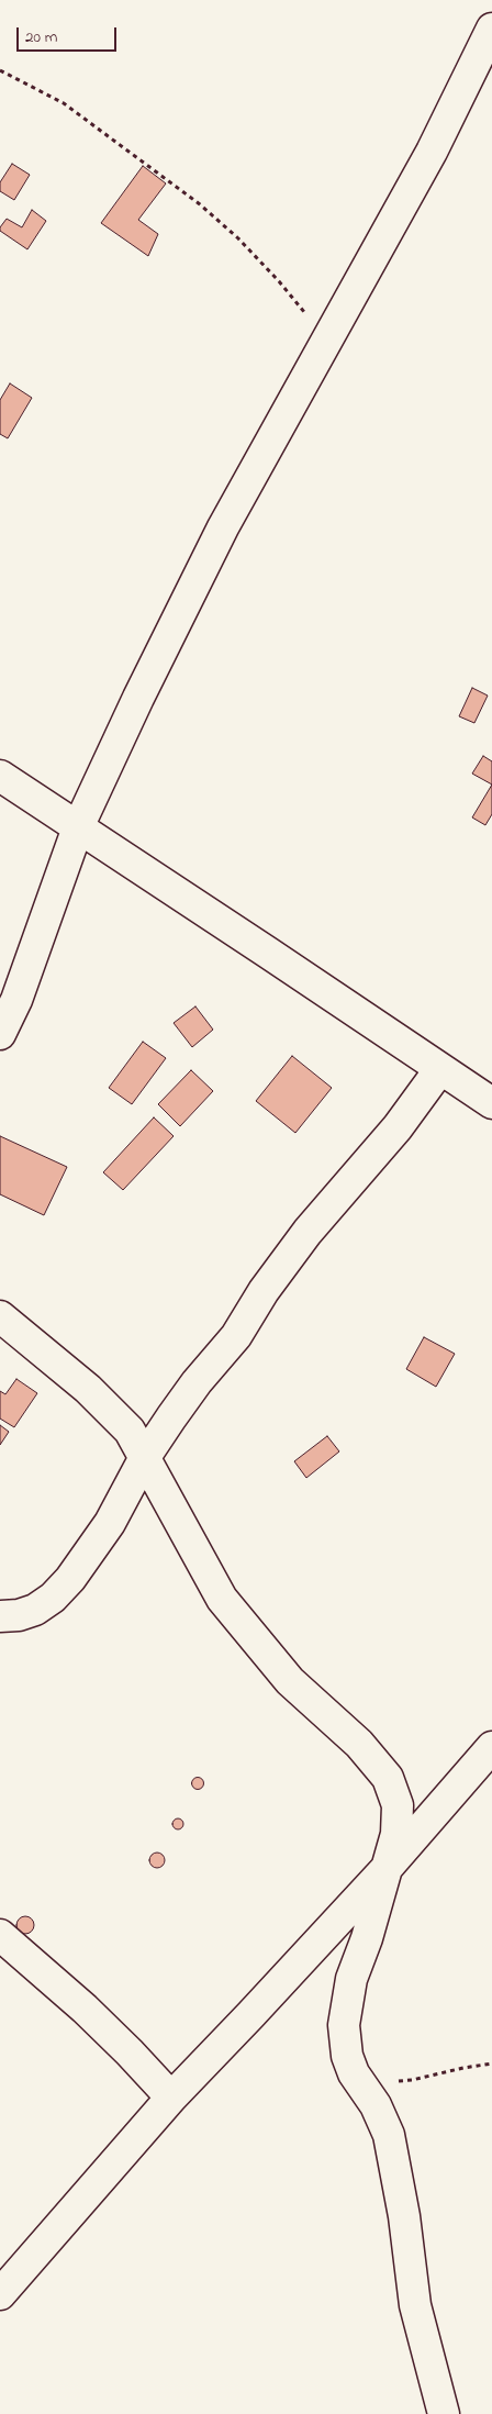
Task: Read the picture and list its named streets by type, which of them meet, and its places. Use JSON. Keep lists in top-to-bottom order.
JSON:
{
  "scale_bar": "20 m"
}
